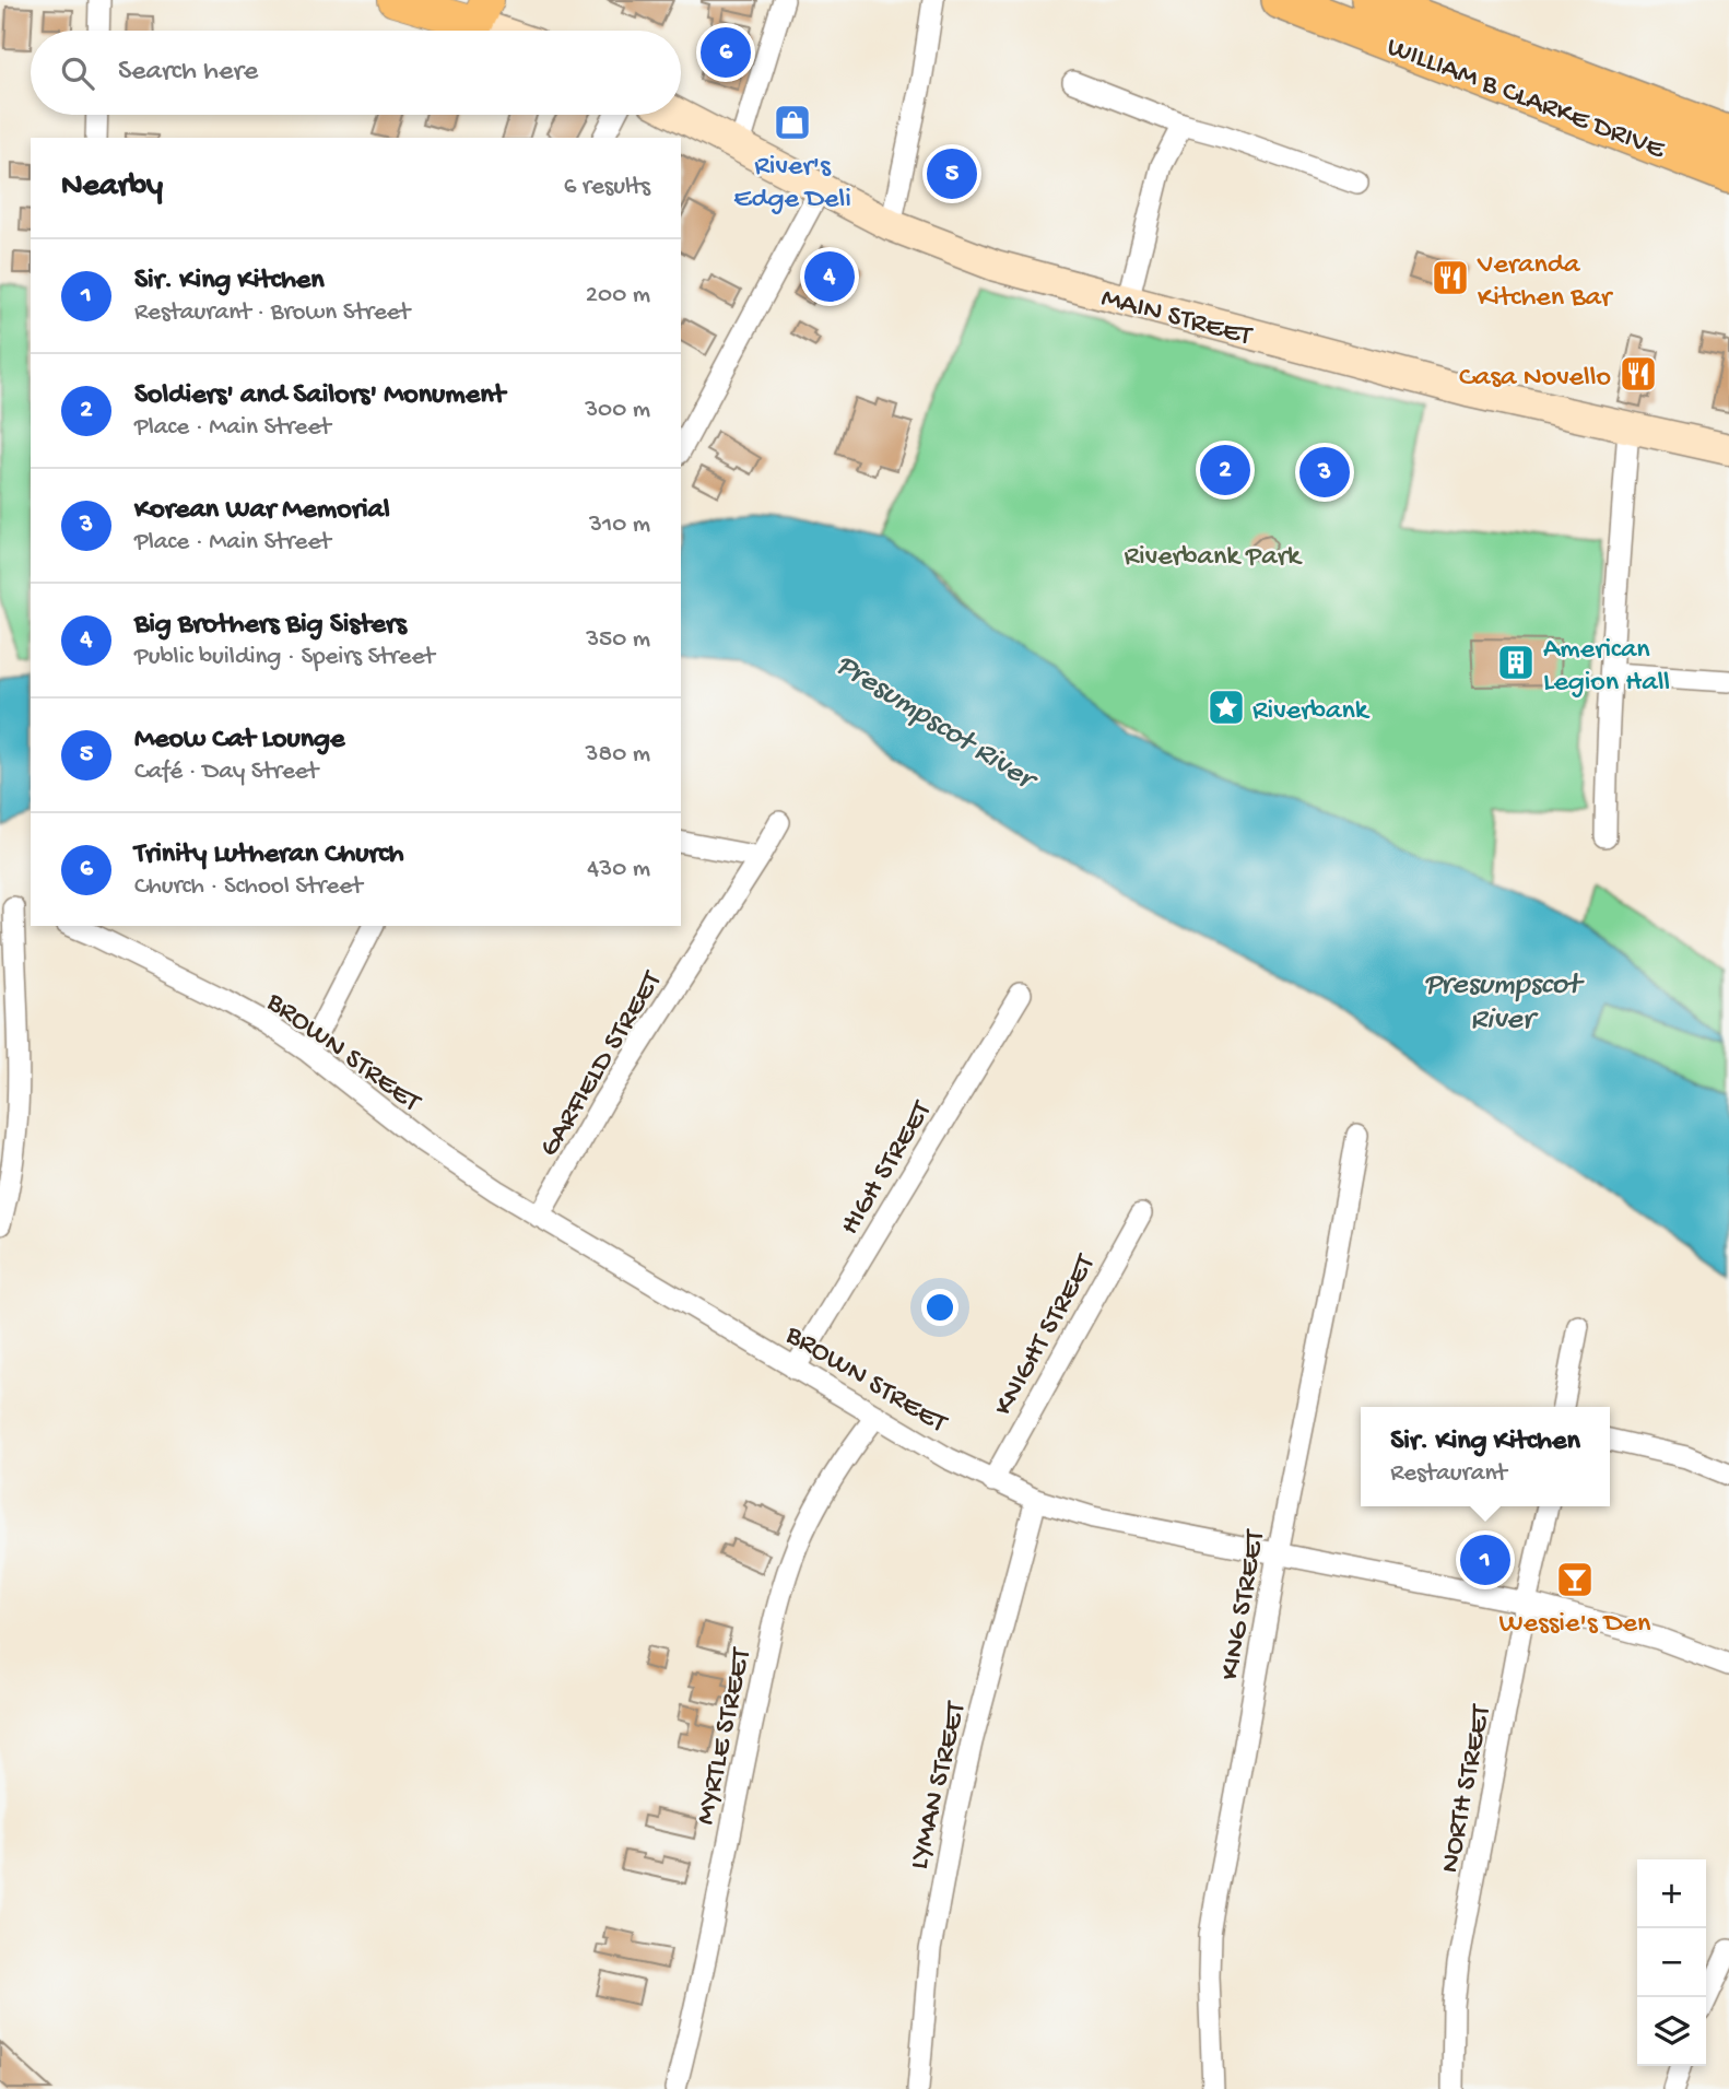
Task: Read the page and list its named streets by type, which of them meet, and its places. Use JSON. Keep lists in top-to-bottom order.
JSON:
{
  "streets": {
    "highway": ["WILLIAM B CLARKE DRIVE"],
    "main road": ["MAIN STREET"],
    "street": [
      "BROWN STREET",
      "GARFIELD STREET",
      "HIGH STREET",
      "KNIGHT STREET",
      "KING STREET",
      "MYRTLE STREET",
      "LYMAN STREET",
      "NORTH STREET"
    ]
  },
  "crossings": [
    ["BROWN STREET", "GARFIELD STREET"],
    ["BROWN STREET", "HIGH STREET"],
    ["BROWN STREET", "KNIGHT STREET"],
    ["BROWN STREET", "KING STREET"],
    ["BROWN STREET", "MYRTLE STREET"],
    ["BROWN STREET", "LYMAN STREET"],
    ["BROWN STREET", "NORTH STREET"]
  ],
  "water": ["Presumpscot River"],
  "parks": ["Riverbank Park"],
  "places": {
    "shop": ["River's Edge Deli"],
    "restaurant": ["Veranda Kitchen Bar", "Casa Novello"],
    "building": ["American Legion Hall"],
    "place": ["Riverbank"],
    "bar": ["Wessie's Den"]
  },
  "page": {
    "pins": [
      "6",
      "5",
      "4",
      "2",
      "3",
      "1"
    ],
    "search": "Search here",
    "heading": ["Nearby", "6 results"],
    "list": [
      {
        "mark": "1",
        "name": "Sir. King Kitchen",
        "note": "Restaurant · Brown Street",
        "value": "200 m"
      },
      {
        "mark": "2",
        "name": "Soldiers' and Sailors' Monument",
        "note": "Place · Main Street",
        "value": "300 m"
      },
      {
        "mark": "3",
        "name": "Korean War Memorial",
        "note": "Place · Main Street",
        "value": "310 m"
      },
      {
        "mark": "4",
        "name": "Big Brothers Big Sisters",
        "note": "Public building · Speirs Street",
        "value": "350 m"
      },
      {
        "mark": "5",
        "name": "Meow Cat Lounge",
        "note": "Café · Day Street",
        "value": "380 m"
      },
      {
        "mark": "6",
        "name": "Trinity Lutheran Church",
        "note": "Church · School Street",
        "value": "430 m"
      }
    ],
    "popup": ["Sir. King Kitchen", "Restaurant"],
    "map_buttons": ["+", "−"]
  }
}
